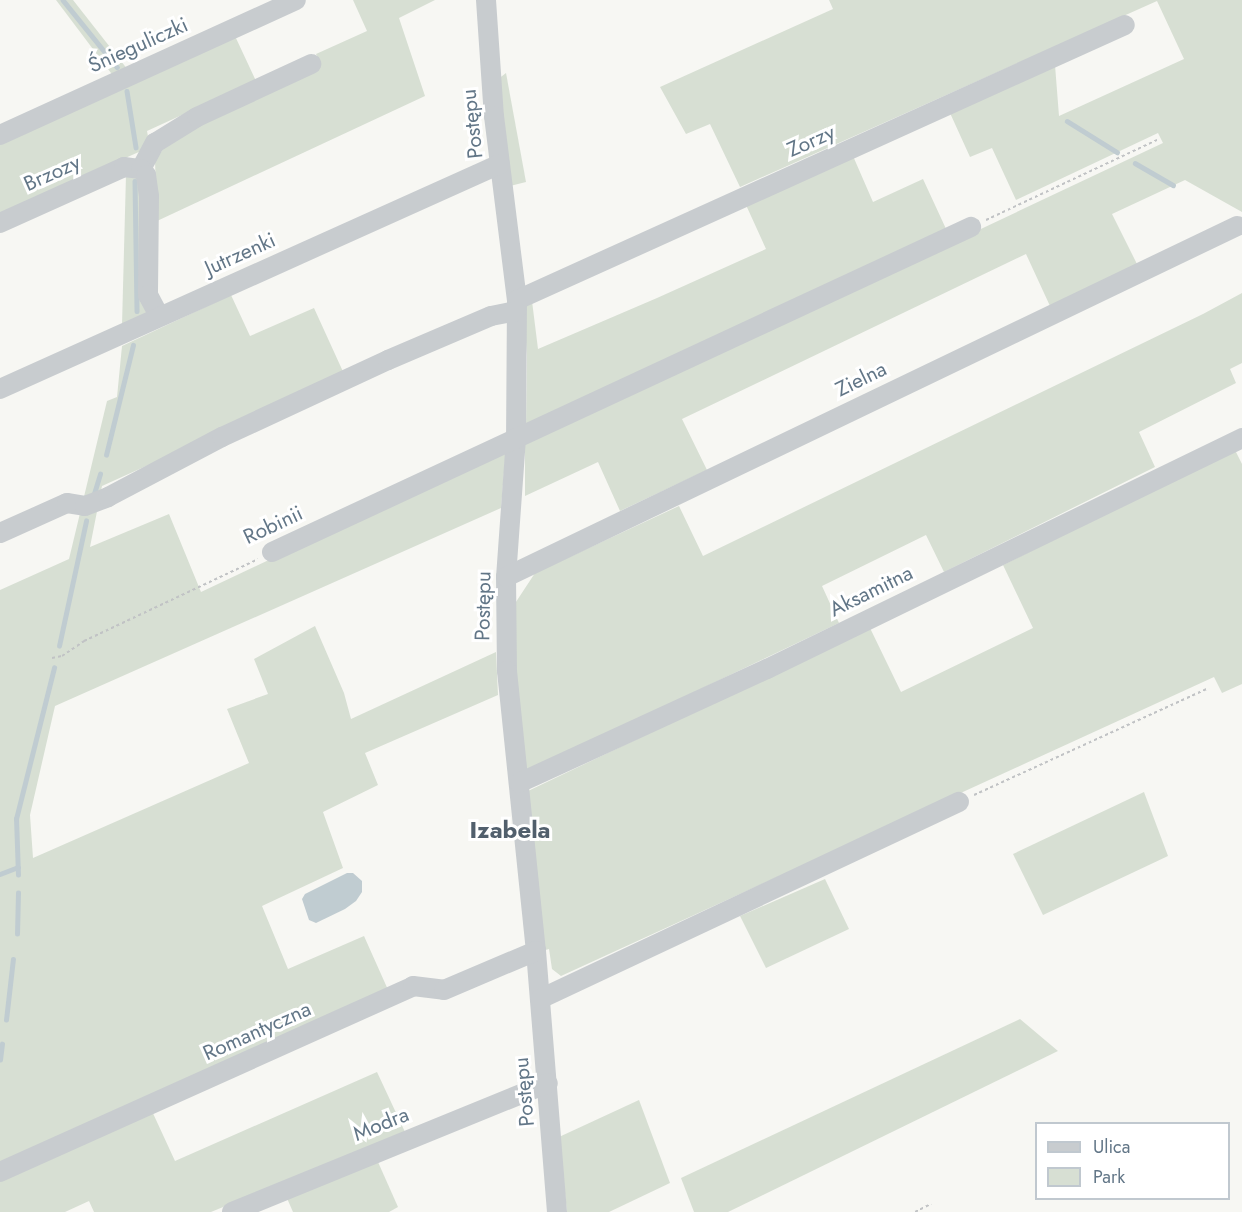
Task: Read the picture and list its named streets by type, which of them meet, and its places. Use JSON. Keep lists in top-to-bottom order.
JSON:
{
  "streets": {
    "street": [
      "Śnieguliczki",
      "Postępu",
      "Zorzy",
      "Brzozy",
      "Jutrzenki",
      "Zielna",
      "Robinii",
      "Aksamitna",
      "Romantyczna",
      "Modra"
    ]
  },
  "crossings": [
    ["Postępu", "Zorzy"],
    ["Postępu", "Jutrzenki"],
    ["Postępu", "Zielna"],
    ["Postępu", "Robinii"],
    ["Postępu", "Aksamitna"],
    ["Postępu", "Romantyczna"],
    ["Postępu", "Modra"]
  ],
  "districts": ["Izabela"],
  "legend": ["Ulica", "Park"]
}
